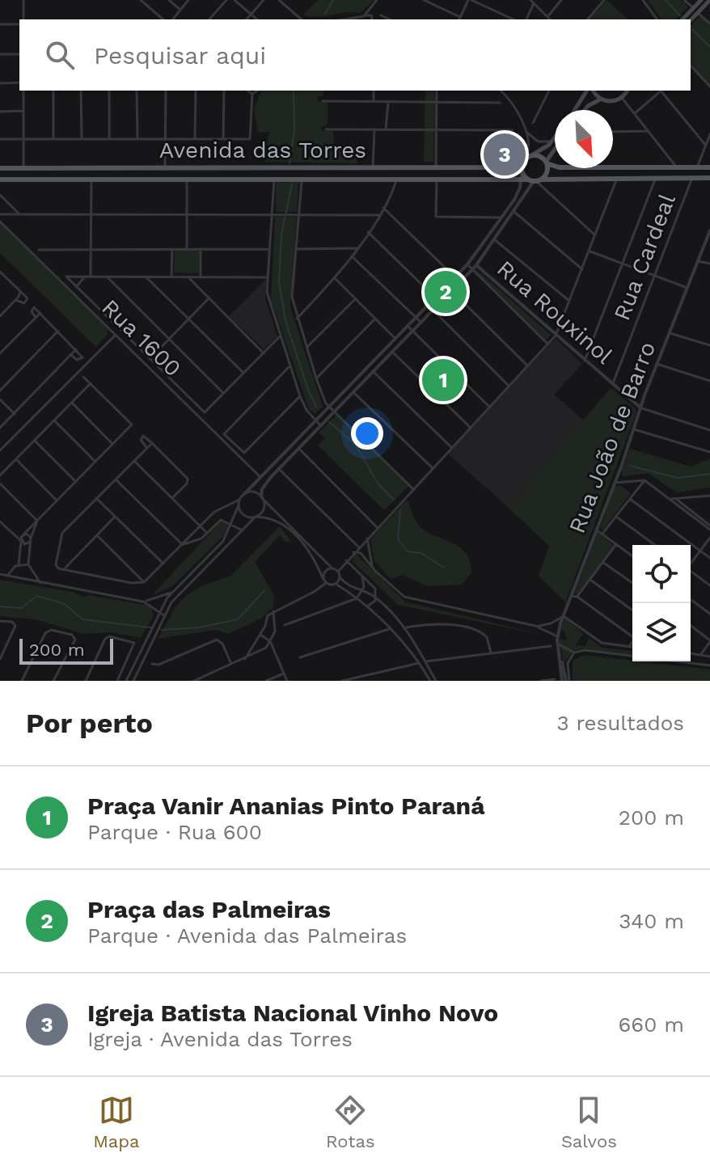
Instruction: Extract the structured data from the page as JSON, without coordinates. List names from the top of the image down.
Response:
{
  "streets": {
    "main road": ["Avenida das Torres"],
    "street": [
      "Rua Cardeal",
      "Rua Rouxinol",
      "Rua 1600",
      "Rua João de Barro"
    ]
  },
  "crossings": [
    ["Avenida das Torres", "Rua Cardeal"],
    ["Rua Cardeal", "Rua Rouxinol"],
    ["Rua Rouxinol", "Rua João de Barro"]
  ],
  "scale_bar": "200 m",
  "north": "bottom right",
  "page": {
    "search": "Pesquisar aqui",
    "pins": ["3", "2", "1"],
    "scale": "200 m",
    "heading": ["Por perto", "3 resultados"],
    "list": [
      {
        "mark": "1",
        "name": "Praça Vanir Ananias Pinto Paraná",
        "note": "Parque · Rua 600",
        "value": "200 m"
      },
      {
        "mark": "2",
        "name": "Praça das Palmeiras",
        "note": "Parque · Avenida das Palmeiras",
        "value": "340 m"
      },
      {
        "mark": "3",
        "name": "Igreja Batista Nacional Vinho Novo",
        "note": "Igreja · Avenida das Torres",
        "value": "660 m"
      }
    ],
    "nav": ["Mapa", "Rotas", "Salvos"]
  }
}
